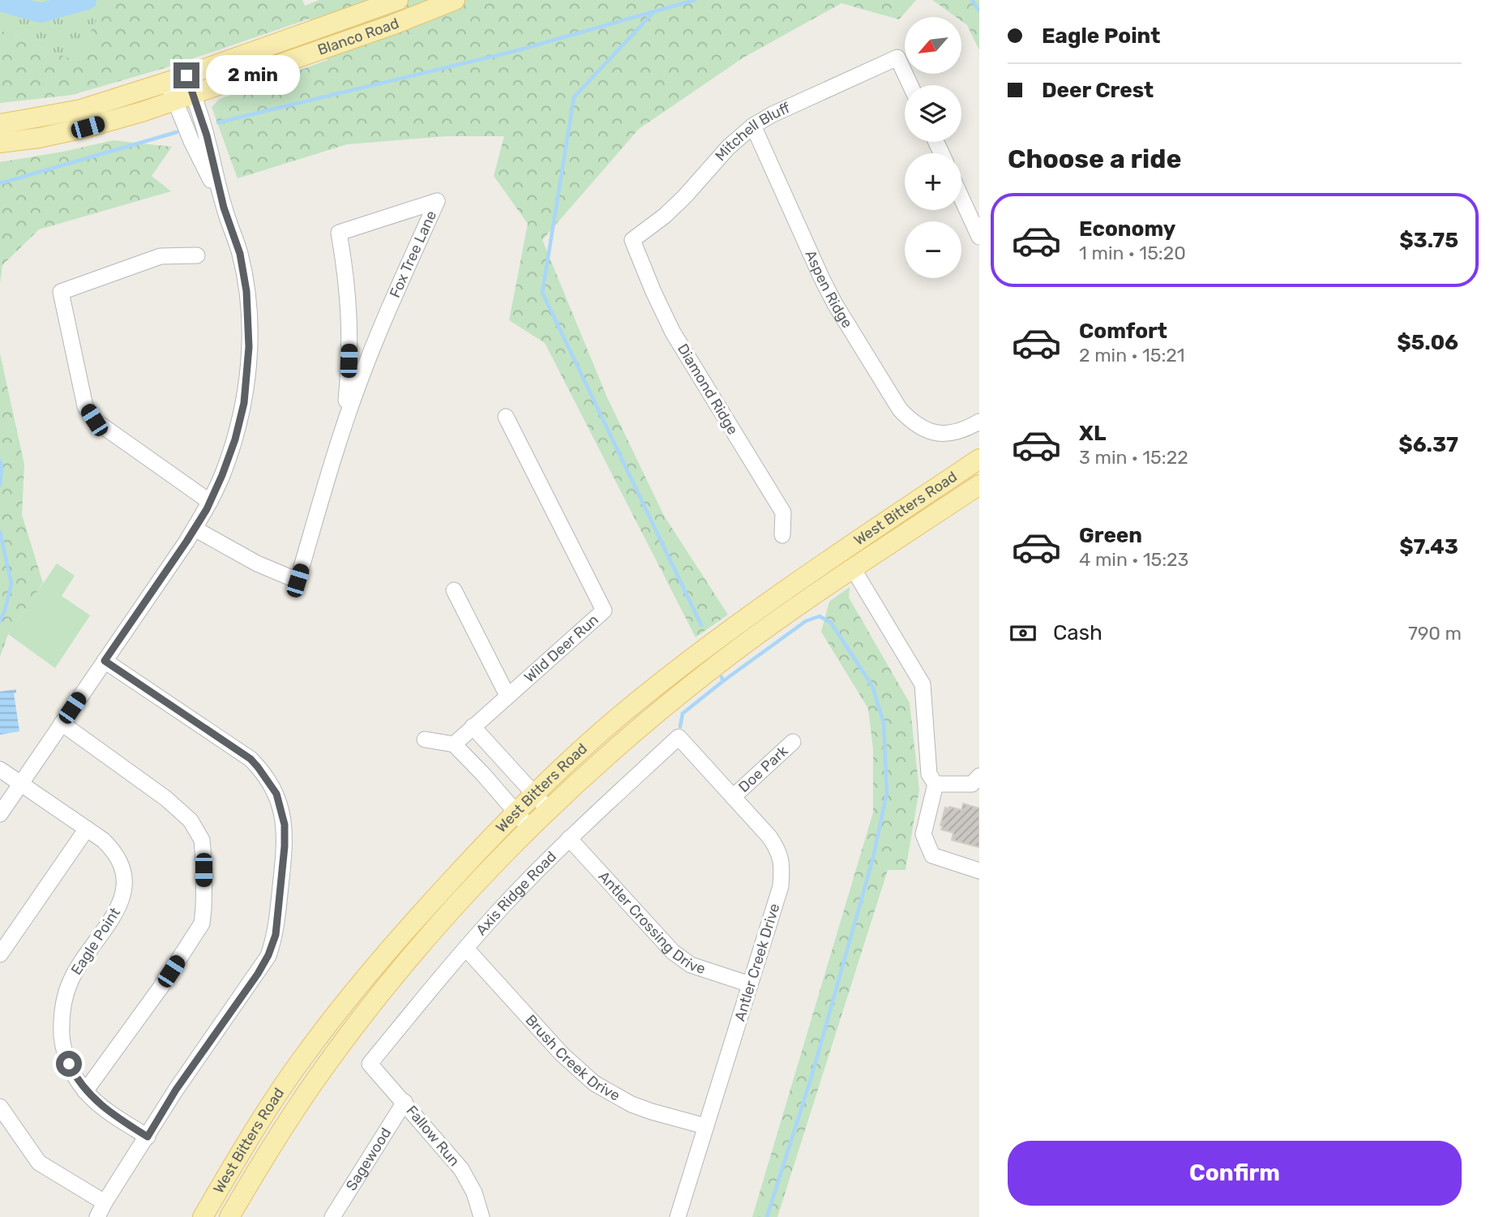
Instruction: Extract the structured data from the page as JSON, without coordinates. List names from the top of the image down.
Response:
{
  "streets": {
    "main road": ["Blanco Road", "West Bitters Road"],
    "street": [
      "Mitchell Bluff",
      "Fox Tree Lane",
      "Aspen Ridge",
      "Diamond Ridge",
      "Wild Deer Run",
      "Doe Park",
      "Axis Ridge Road",
      "Antler Crossing Drive",
      "Eagle Point",
      "Antler Creek Drive",
      "Brush Creek Drive",
      "Fallow Run",
      "Sagewood"
    ]
  },
  "crossings": [
    ["Mitchell Bluff", "Aspen Ridge"],
    ["Mitchell Bluff", "Diamond Ridge"],
    ["Doe Park", "Antler Creek Drive"],
    ["Axis Ridge Road", "Antler Crossing Drive"],
    ["Axis Ridge Road", "Antler Creek Drive"],
    ["Axis Ridge Road", "Brush Creek Drive"],
    ["Axis Ridge Road", "Fallow Run"],
    ["Antler Crossing Drive", "Antler Creek Drive"],
    ["Antler Creek Drive", "Brush Creek Drive"],
    ["Fallow Run", "Sagewood"]
  ],
  "north": "bottom left",
  "page": {
    "banner": ["Eagle Point", "Deer Crest"],
    "map_buttons": ["+", "−"],
    "bubble": "2 min",
    "heading": "Choose a ride",
    "list": [
      {
        "name": "Economy",
        "note": "1 min · 15:20",
        "value": "$3.75"
      },
      {
        "name": "Comfort",
        "note": "2 min · 15:21",
        "value": "$5.06"
      },
      {
        "name": "XL",
        "note": "3 min · 15:22",
        "value": "$6.37"
      },
      {
        "name": "Green",
        "note": "4 min · 15:23",
        "value": "$7.43"
      }
    ],
    "pay": ["Cash", "790 m"],
    "buttons": "Confirm"
  }
}
